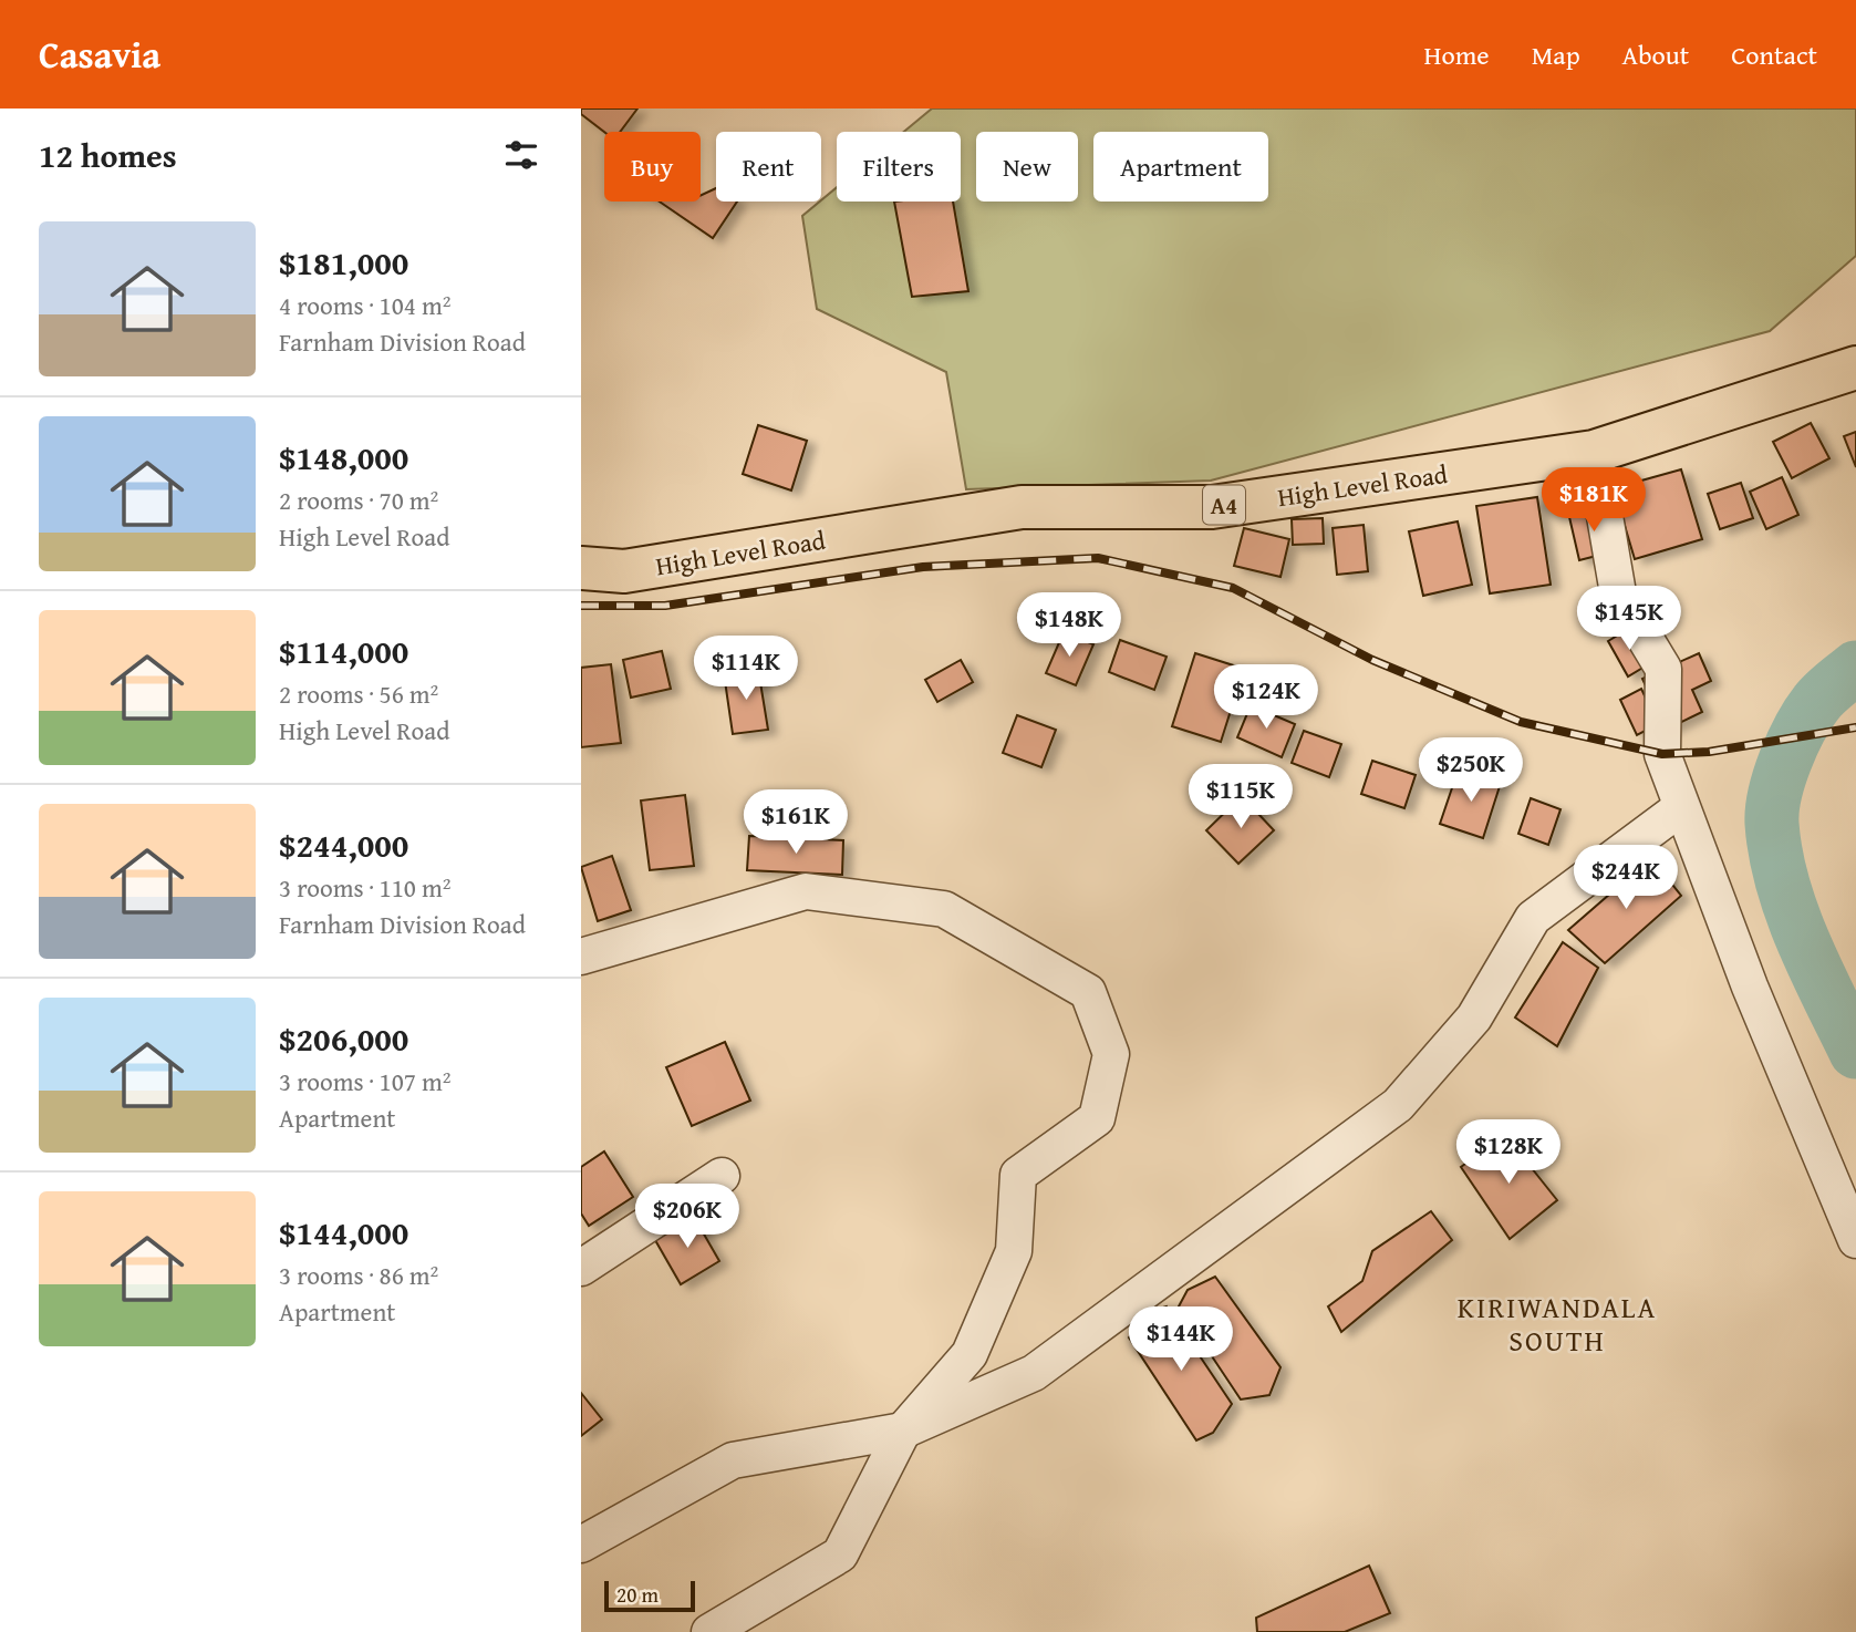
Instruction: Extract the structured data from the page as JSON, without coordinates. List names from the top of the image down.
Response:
{
  "streets": {
    "highway": ["High Level Road", "A4"]
  },
  "districts": ["KIRIWANDALA SOUTH"],
  "scale_bar": "20 m",
  "page": {
    "header": "Casavia",
    "nav": [
      "Home",
      "Map",
      "About",
      "Contact"
    ],
    "heading": "12 homes",
    "chip": [
      "Buy",
      "Rent",
      "Filters",
      "New",
      "Apartment"
    ],
    "list": [
      {
        "name": "$181,000",
        "note": "4 rooms · 104 m² · Farnham Division Road"
      },
      {
        "name": "$148,000",
        "note": "2 rooms · 70 m² · High Level Road"
      },
      {
        "name": "$114,000",
        "note": "2 rooms · 56 m² · High Level Road"
      },
      {
        "name": "$244,000",
        "note": "3 rooms · 110 m² · Farnham Division Road"
      },
      {
        "name": "$206,000",
        "note": "3 rooms · 107 m² · Apartment"
      },
      {
        "name": "$144,000",
        "note": "3 rooms · 86 m² · Apartment"
      }
    ],
    "price": [
      "$181K",
      "$145K",
      "$148K",
      "$114K",
      "$124K",
      "$250K",
      "$115K",
      "$161K",
      "$244K",
      "$128K",
      "$206K",
      "$144K"
    ],
    "scale": "20 m"
  }
}
